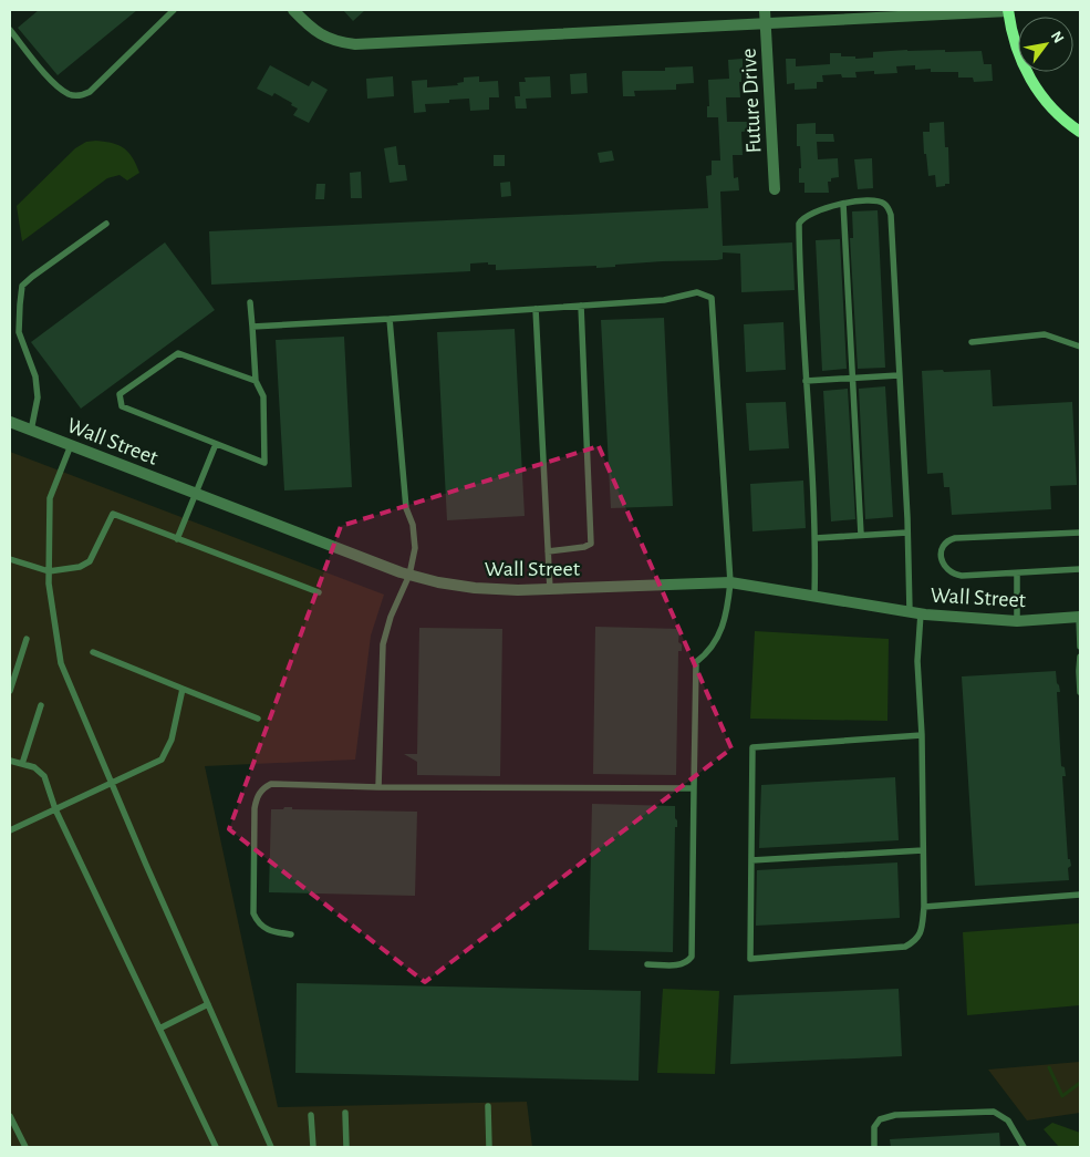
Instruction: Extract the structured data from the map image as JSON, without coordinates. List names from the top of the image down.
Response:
{
  "streets": {
    "street": ["Future Drive", "Wall Street"]
  },
  "north": "top right"
}
